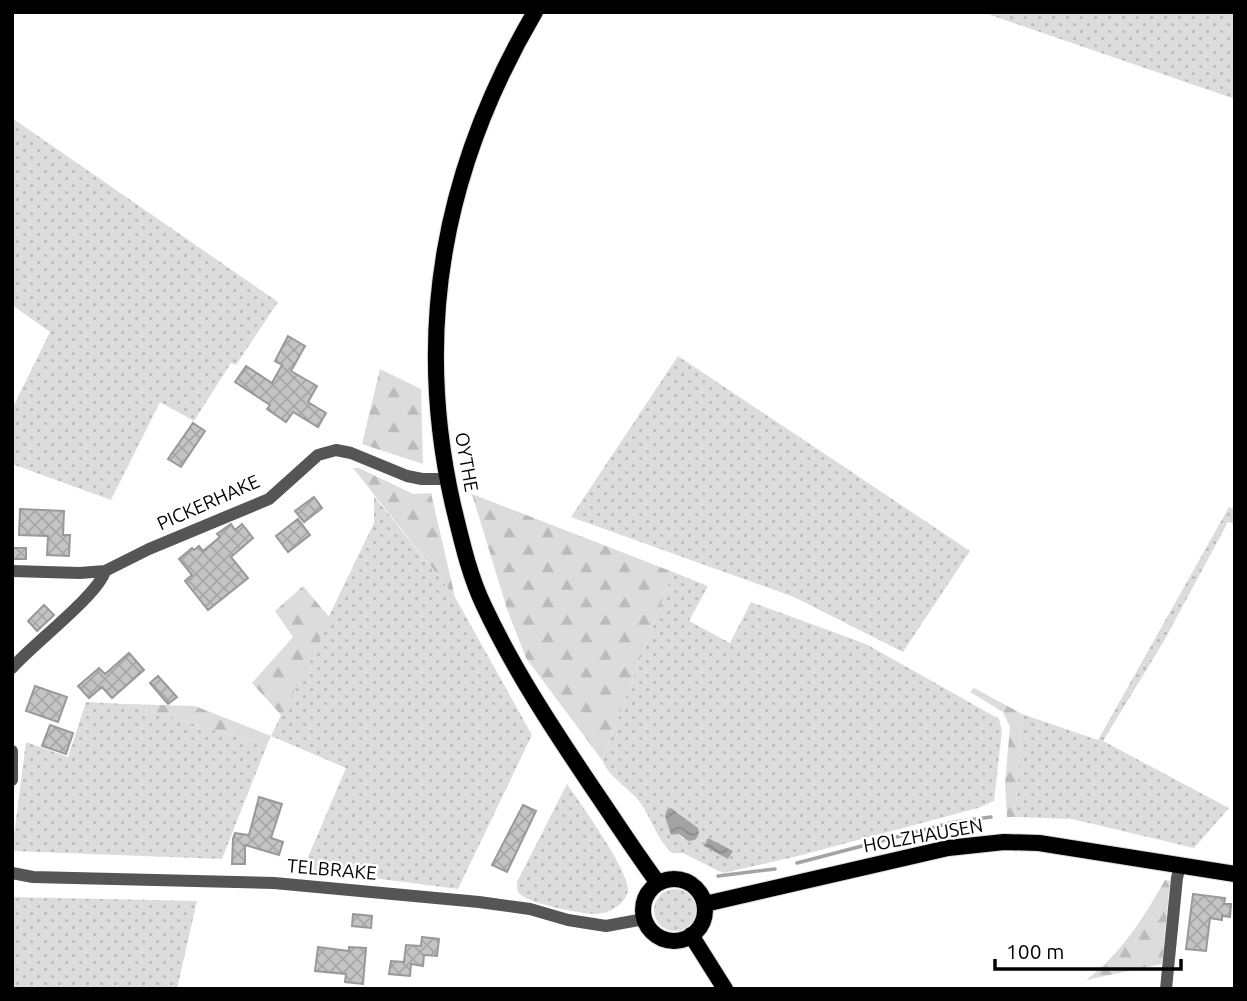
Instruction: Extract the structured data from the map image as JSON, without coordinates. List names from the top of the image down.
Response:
{
  "streets": {
    "main road": ["OYTHE", "HOLZHAUSEN"],
    "street": ["PICKERHAKE", "TELBRAKE"]
  },
  "crossings": [
    ["OYTHE", "PICKERHAKE"],
    ["OYTHE", "HOLZHAUSEN"],
    ["OYTHE", "TELBRAKE"],
    ["HOLZHAUSEN", "TELBRAKE"]
  ],
  "scale_bar": "100 m"
}
